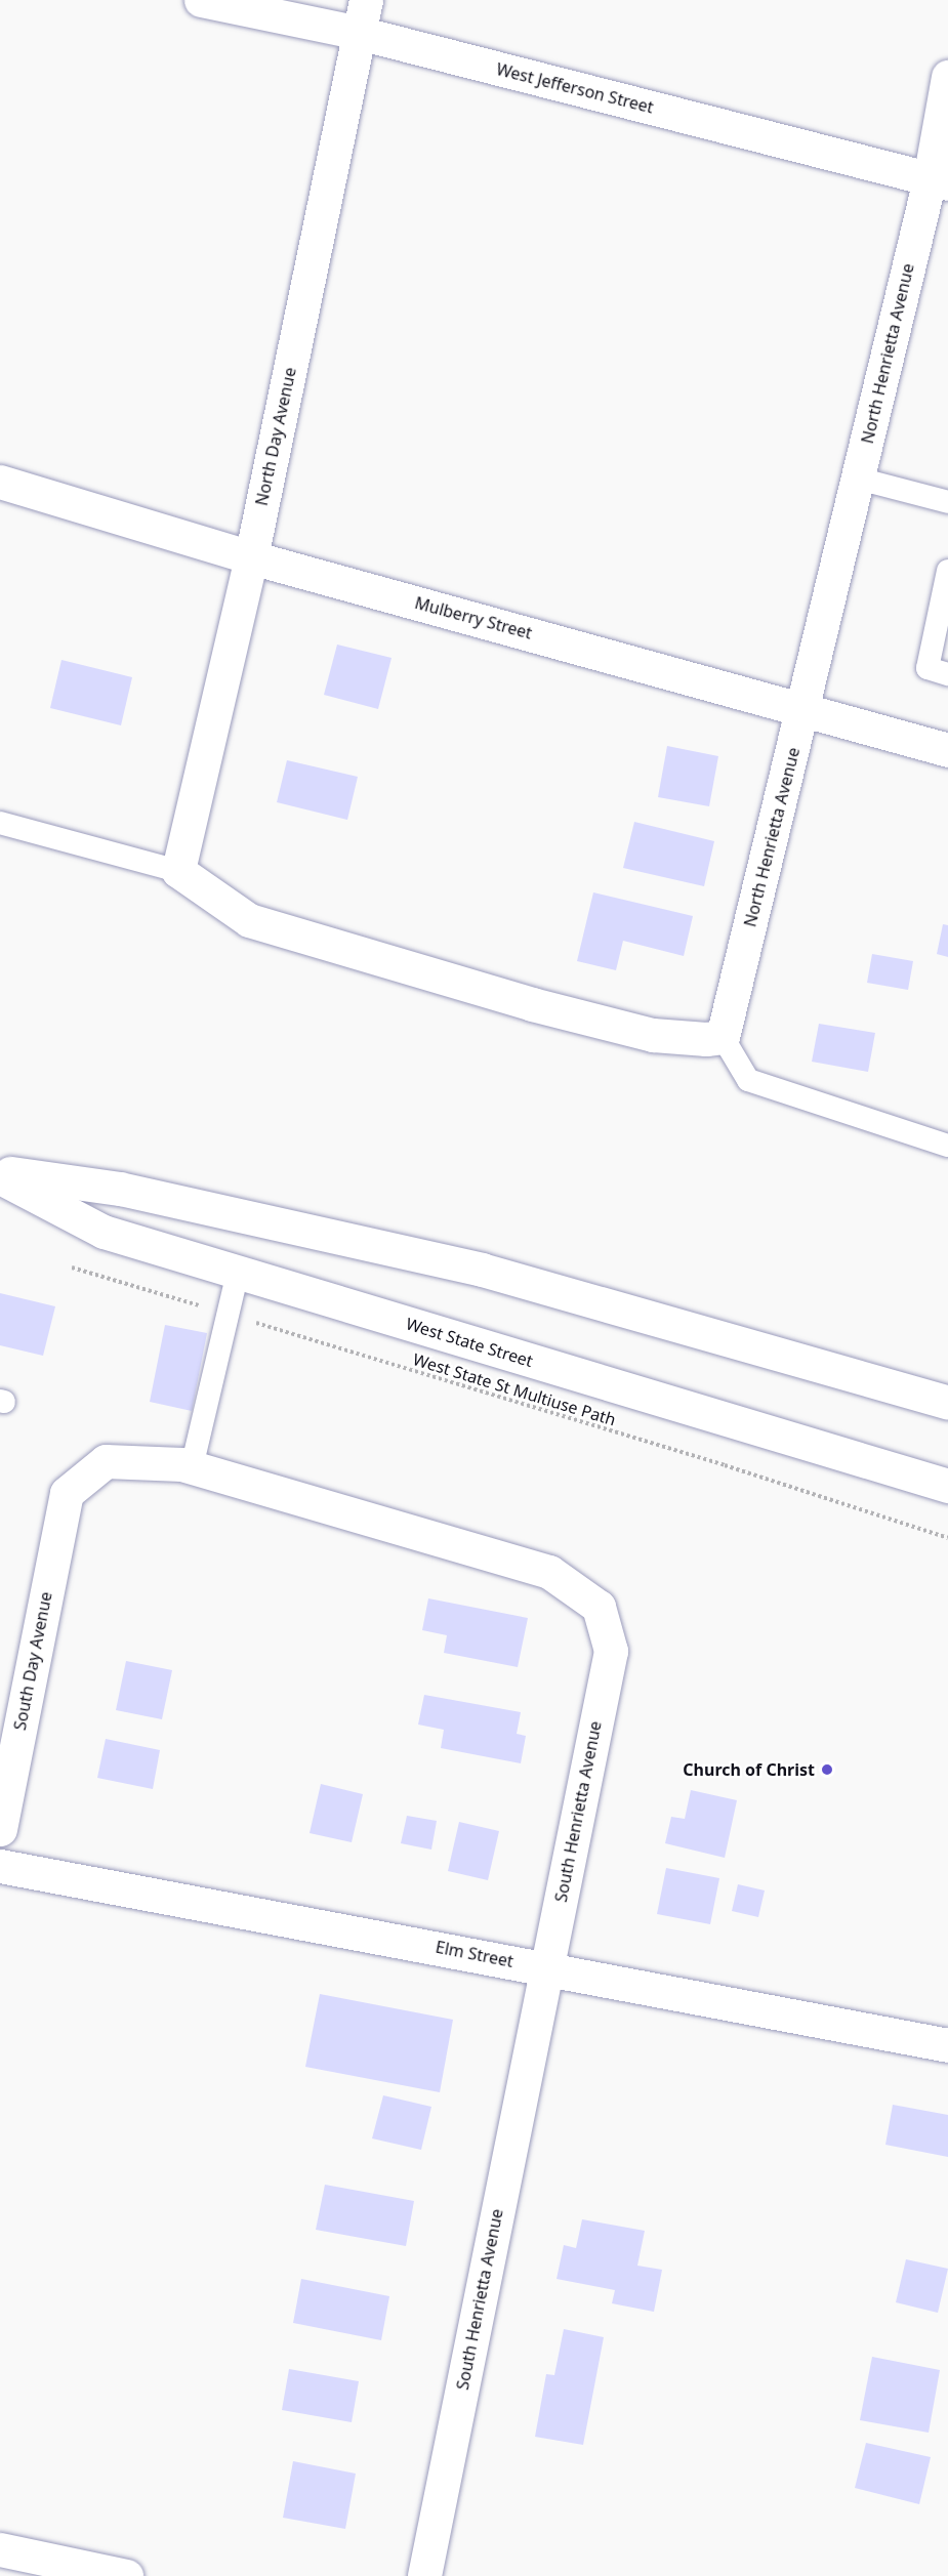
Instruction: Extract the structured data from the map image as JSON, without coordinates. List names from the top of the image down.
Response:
{
  "streets": {
    "street": [
      "West Jefferson Street",
      "North Henrietta Avenue",
      "North Day Avenue",
      "Mulberry Street",
      "West State Street",
      "South Day Avenue",
      "South Henrietta Avenue",
      "Elm Street"
    ],
    "path": ["West State St Multiuse Path"]
  },
  "crossings": [
    ["West Jefferson Street", "North Henrietta Avenue"],
    ["West Jefferson Street", "North Day Avenue"],
    ["North Henrietta Avenue", "Mulberry Street"],
    ["North Day Avenue", "Mulberry Street"],
    ["South Day Avenue", "South Henrietta Avenue"],
    ["South Henrietta Avenue", "Elm Street"]
  ],
  "places": ["Church of Christ"]
}
